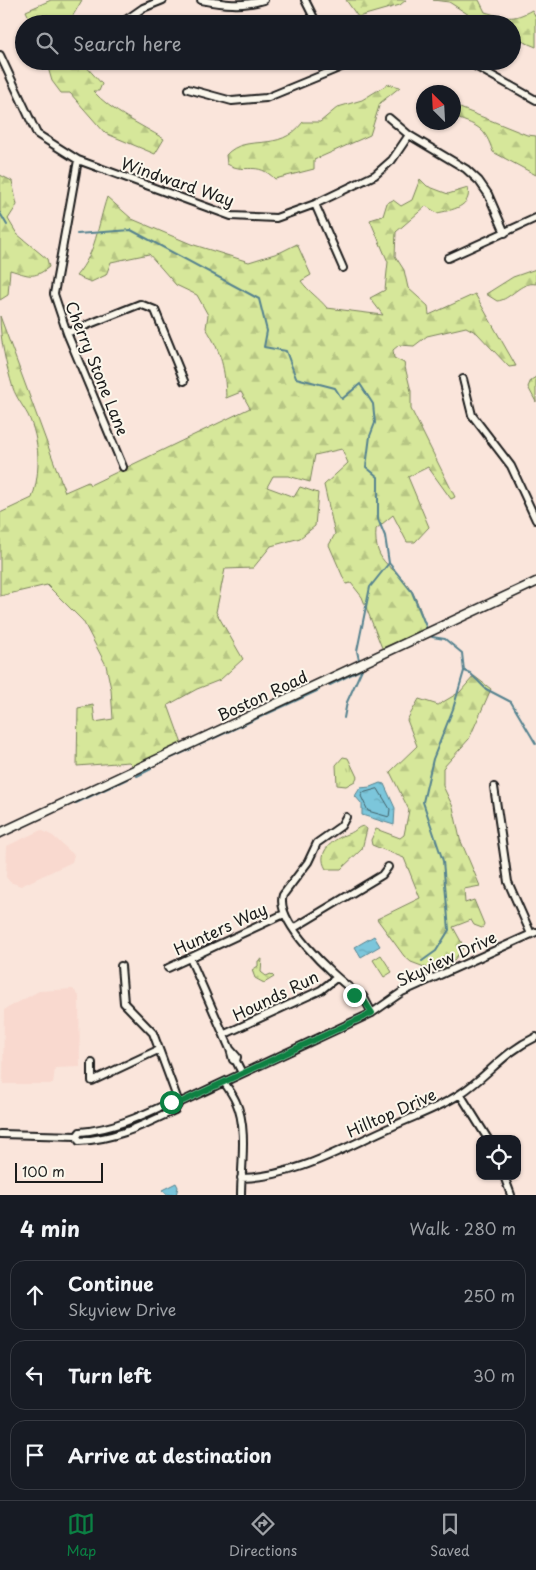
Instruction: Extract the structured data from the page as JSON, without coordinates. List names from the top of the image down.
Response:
{
  "streets": {
    "street": [
      "Windward Way",
      "Cherry Stone Lane",
      "Boston Road",
      "Hunters Way",
      "Skyview Drive",
      "Hounds Run",
      "Hilltop Drive"
    ]
  },
  "crossings": [
    ["Windward Way", "Cherry Stone Lane"]
  ],
  "scale_bar": "100 m",
  "north": "top left",
  "page": {
    "search": "Search here",
    "scale": "100 m",
    "heading": ["4 min", "Walk · 280 m"],
    "list": [
      ["Continue", "Skyview Drive", "250 m"],
      ["Turn left", "30 m"],
      "Arrive at destination"
    ],
    "nav": ["Map", "Directions", "Saved"]
  }
}
